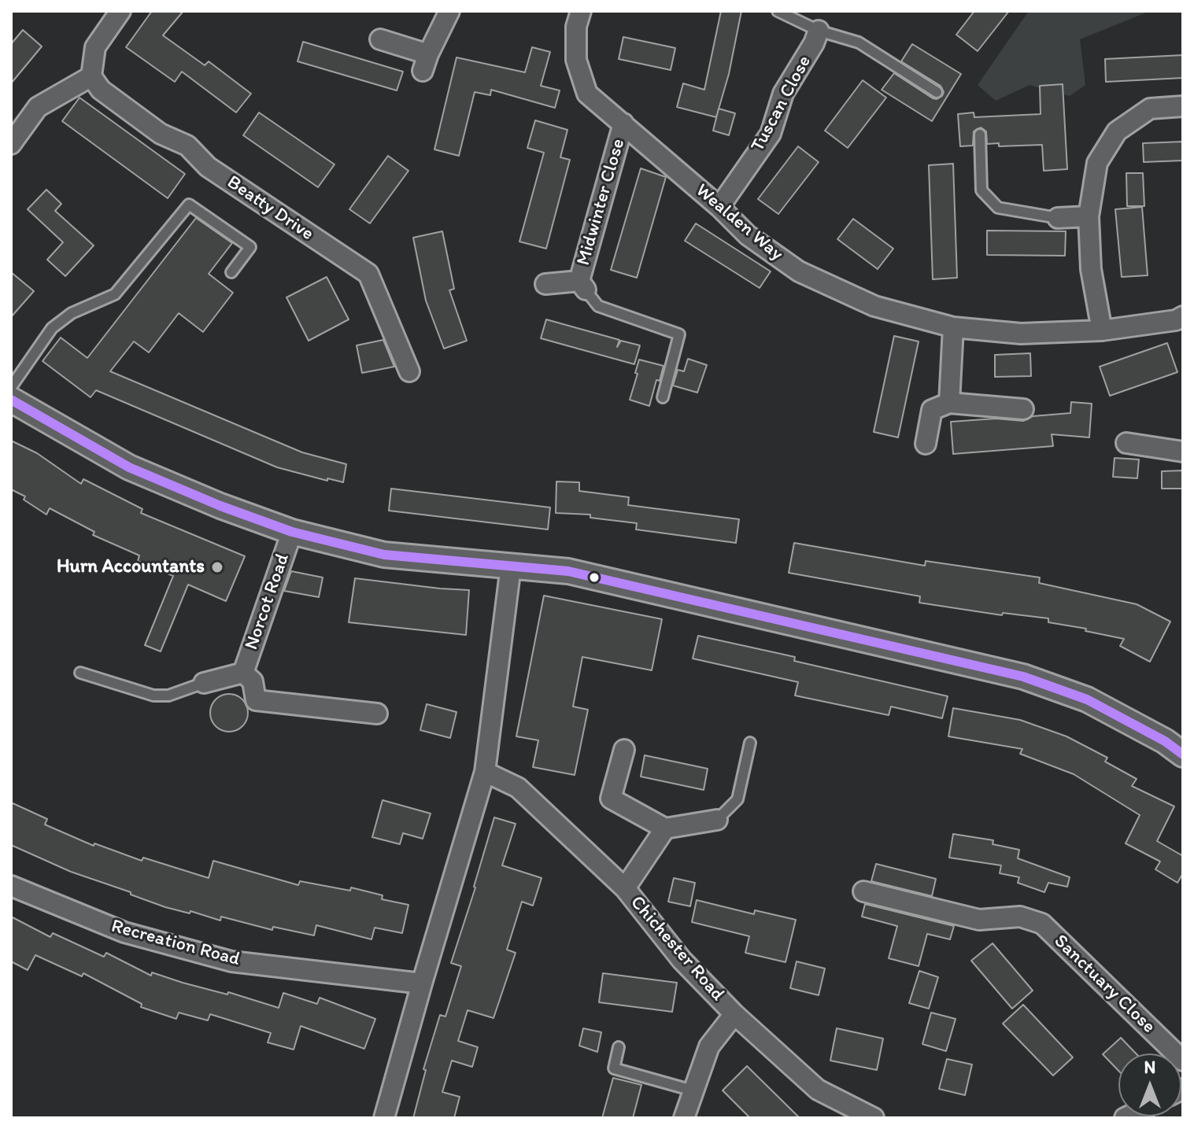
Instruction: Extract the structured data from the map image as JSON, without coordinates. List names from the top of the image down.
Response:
{
  "streets": {
    "street": [
      "Tuscan Close",
      "Midwinter Close",
      "Beatty Drive",
      "Wealden Way",
      "Norcot Road",
      "Recreation Road",
      "Chichester Road",
      "Sanctuary Close"
    ]
  },
  "crossings": [
    ["Tuscan Close", "Wealden Way"],
    ["Midwinter Close", "Wealden Way"]
  ],
  "places": ["Hurn Accountants"],
  "north": "top"
}
